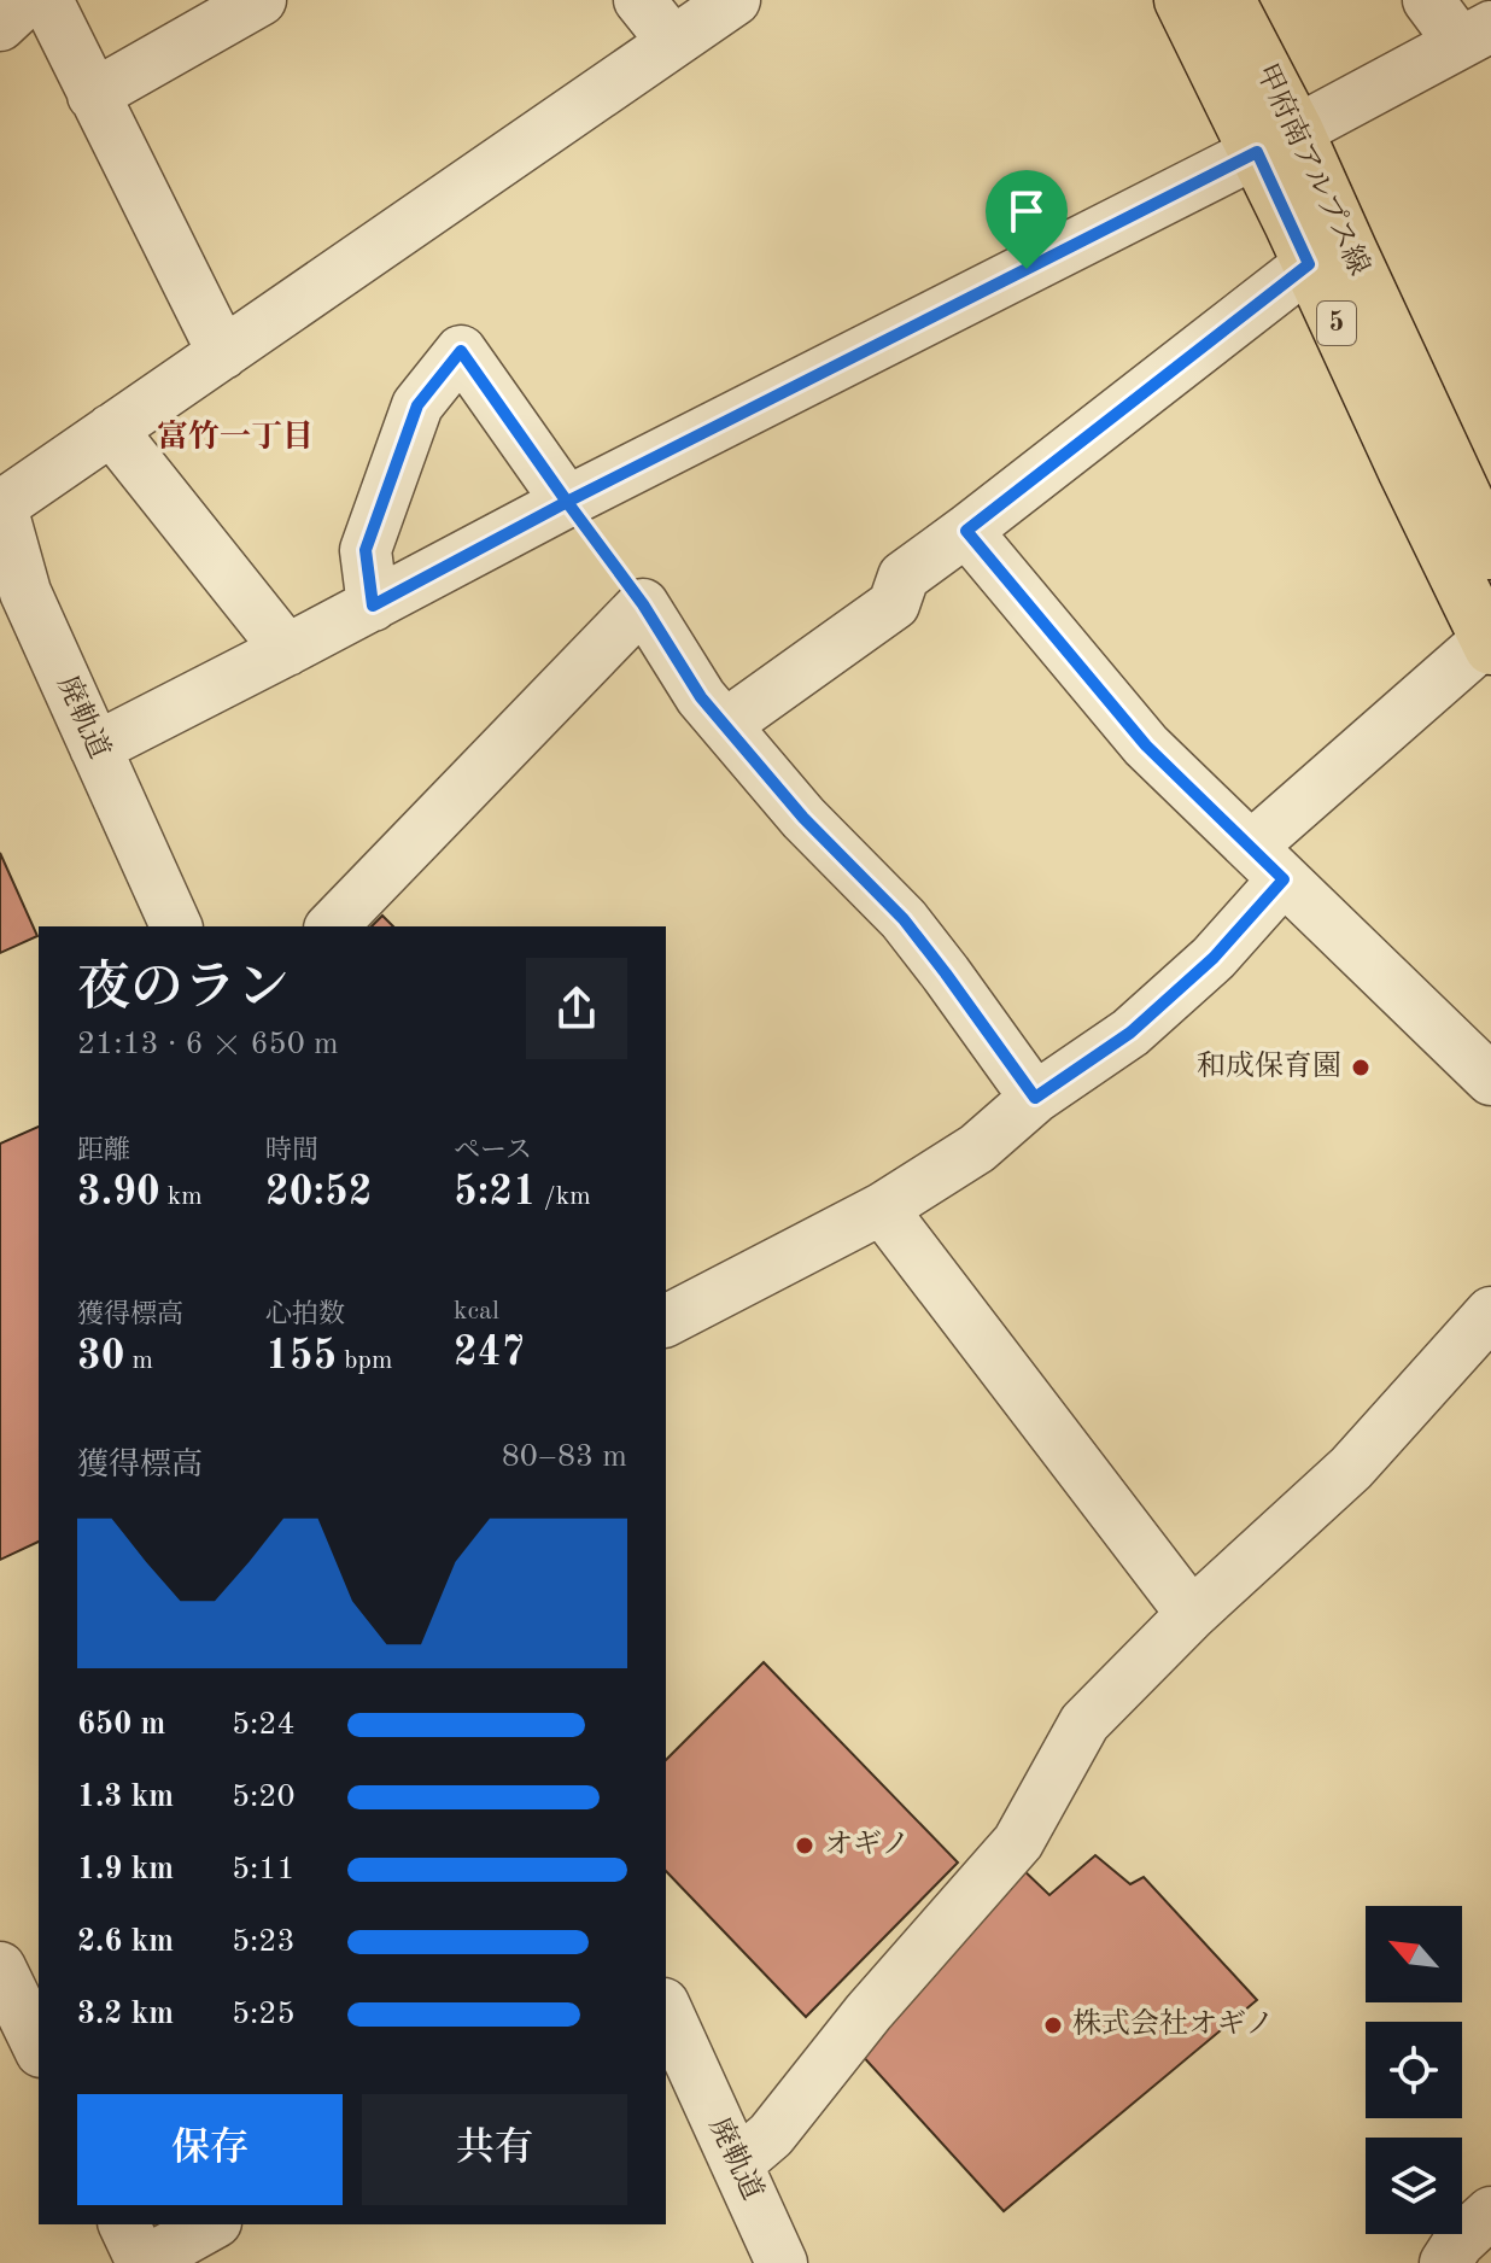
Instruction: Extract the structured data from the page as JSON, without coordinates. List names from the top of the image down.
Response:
{
  "streets": {
    "main road": ["甲府南アルプス線", "5"],
    "street": ["廃軌道"]
  },
  "districts": ["富竹一丁目"],
  "places": ["和成保育園", "オギノ", "株式会社オギノ"],
  "north": "top left",
  "page": {
    "heading": ["夜のラン", "21:13 · 6 × 650 m"],
    "stats": [
      ["距離", "3.90 km"],
      ["時間", "20:52"],
      ["ペース", "5:21 /km"],
      ["獲得標高", "30 m"],
      ["心拍数", "155 bpm"],
      ["kcal", "247"]
    ],
    "chart": ["獲得標高", "80–83 m"],
    "list": [
      {
        "name": "650 m",
        "note": "5:24"
      },
      {
        "name": "1.3 km",
        "note": "5:20"
      },
      {
        "name": "1.9 km",
        "note": "5:11"
      },
      {
        "name": "2.6 km",
        "note": "5:23"
      },
      {
        "name": "3.2 km",
        "note": "5:25"
      }
    ],
    "buttons": ["保存", "共有"]
  }
}
